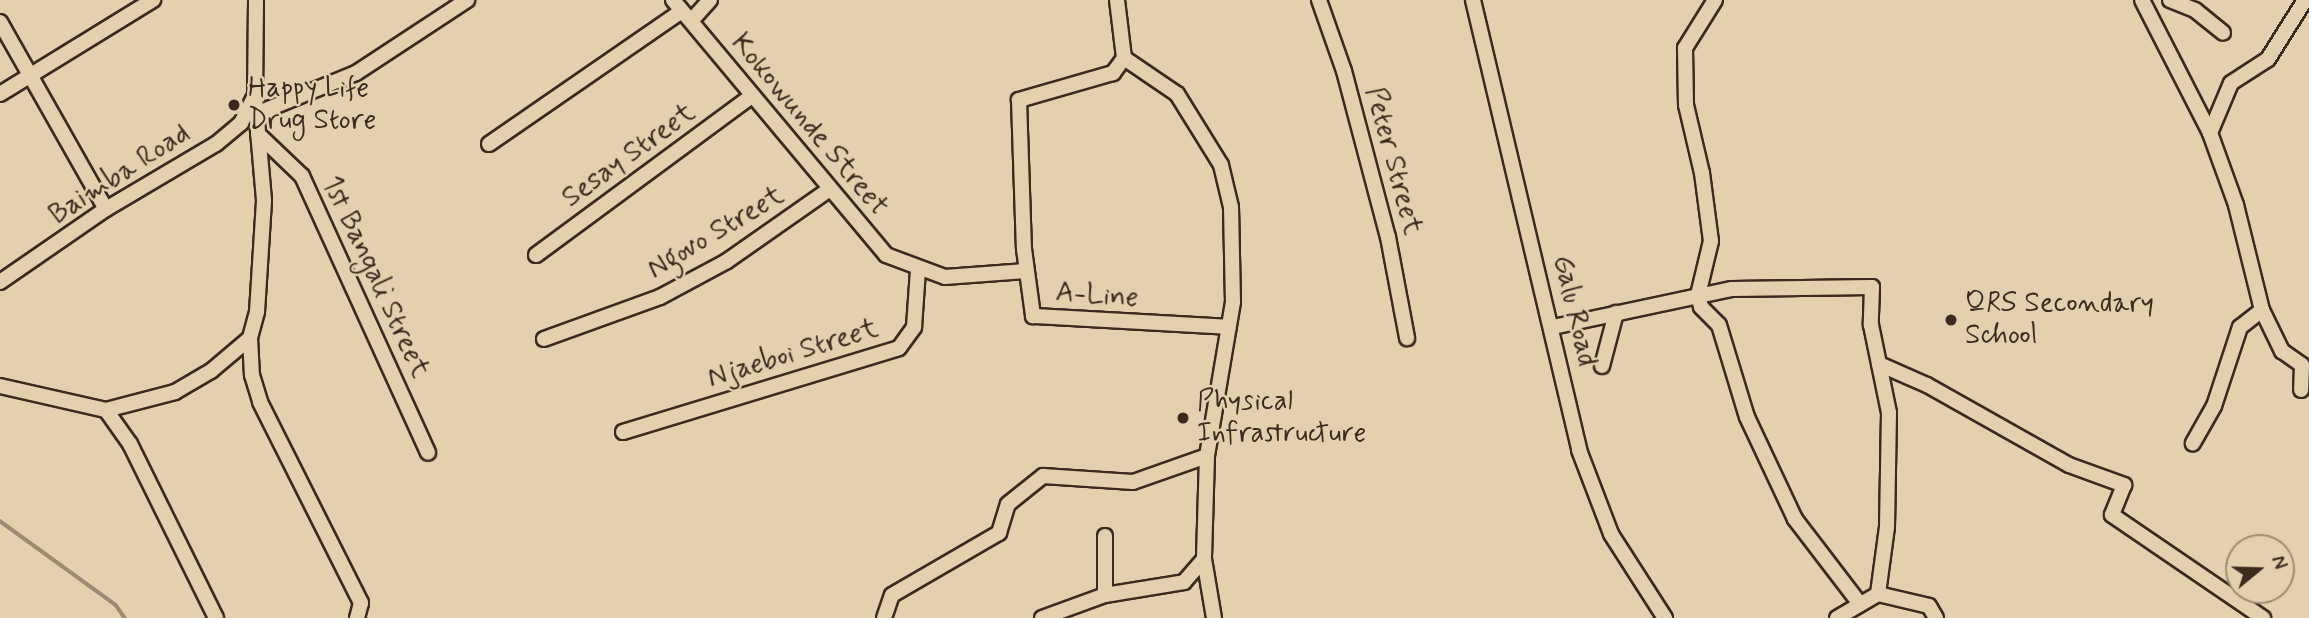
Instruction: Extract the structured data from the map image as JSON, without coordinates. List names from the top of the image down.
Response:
{
  "streets": {
    "street": [
      "Kokowunde Street",
      "Sesay Street",
      "Peter Street",
      "Baimba Road",
      "Ngovo Street",
      "1st Bangali Street",
      "A-Line",
      "Galu Road",
      "Njaeboi Street"
    ]
  },
  "crossings": [
    ["Kokowunde Street", "Sesay Street"],
    ["Kokowunde Street", "Ngovo Street"],
    ["Kokowunde Street", "A-Line"],
    ["Kokowunde Street", "Njaeboi Street"],
    ["A-Line", "Njaeboi Street"]
  ],
  "places": ["Happy Life Drug Store", "QRS Secondary School", "Physical Infrastructure"],
  "north": "right"
}
